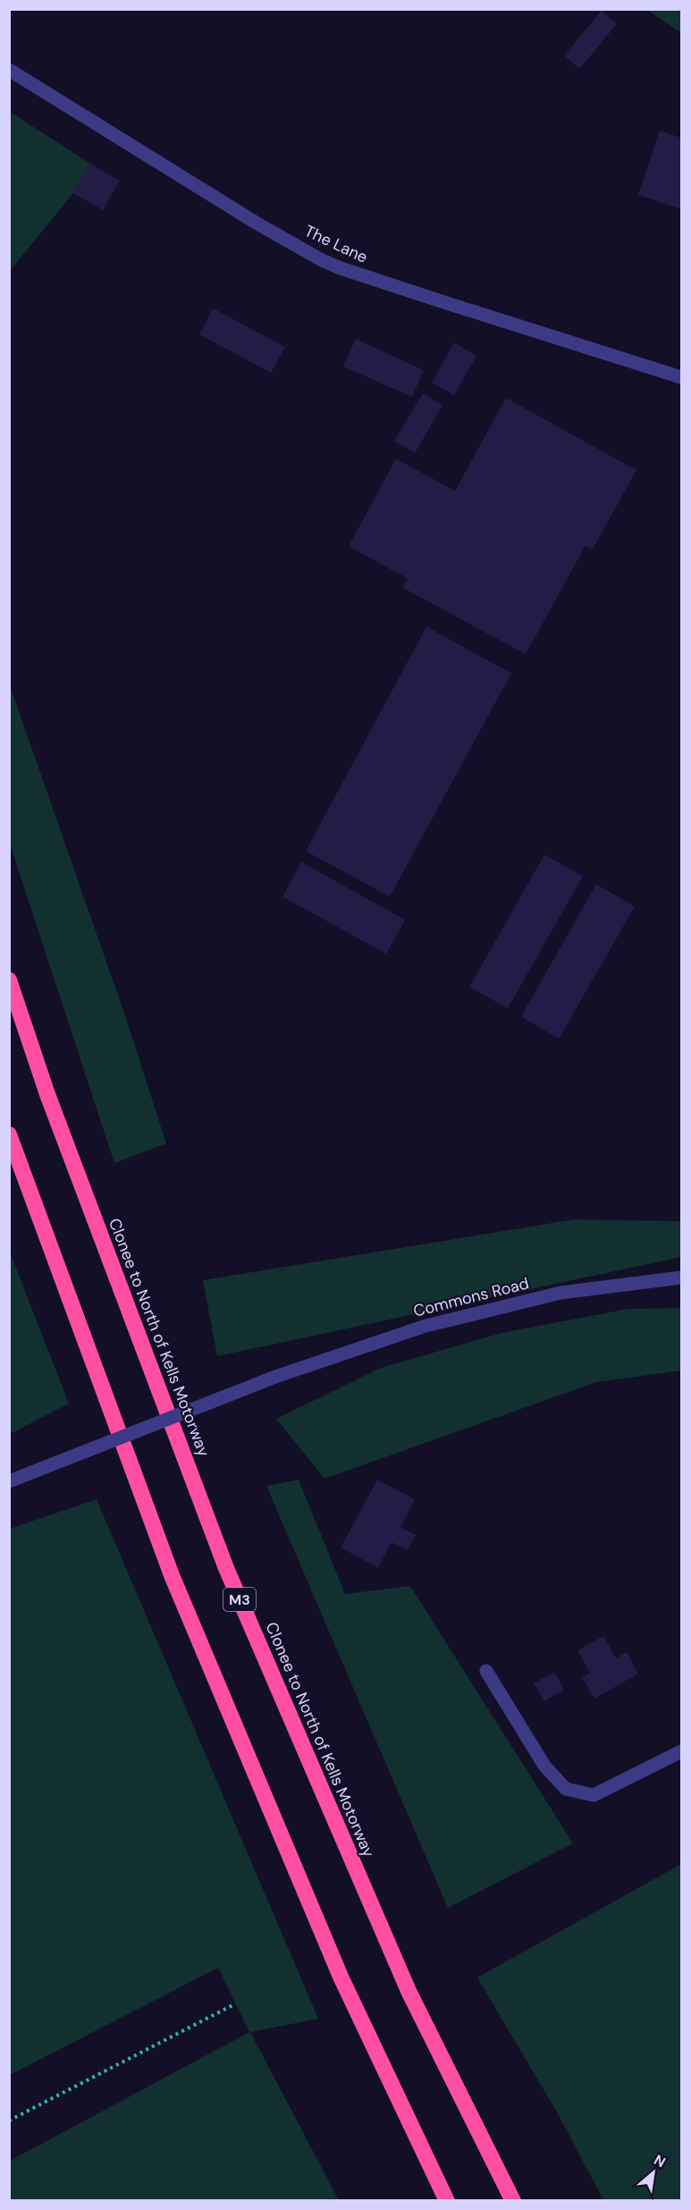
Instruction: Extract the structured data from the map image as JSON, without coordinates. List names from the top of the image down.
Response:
{
  "streets": {
    "highway": ["Clonee to North of Kells Motorway", "M3"],
    "street": ["The Lane", "Commons Road"]
  },
  "north": "top right"
}
